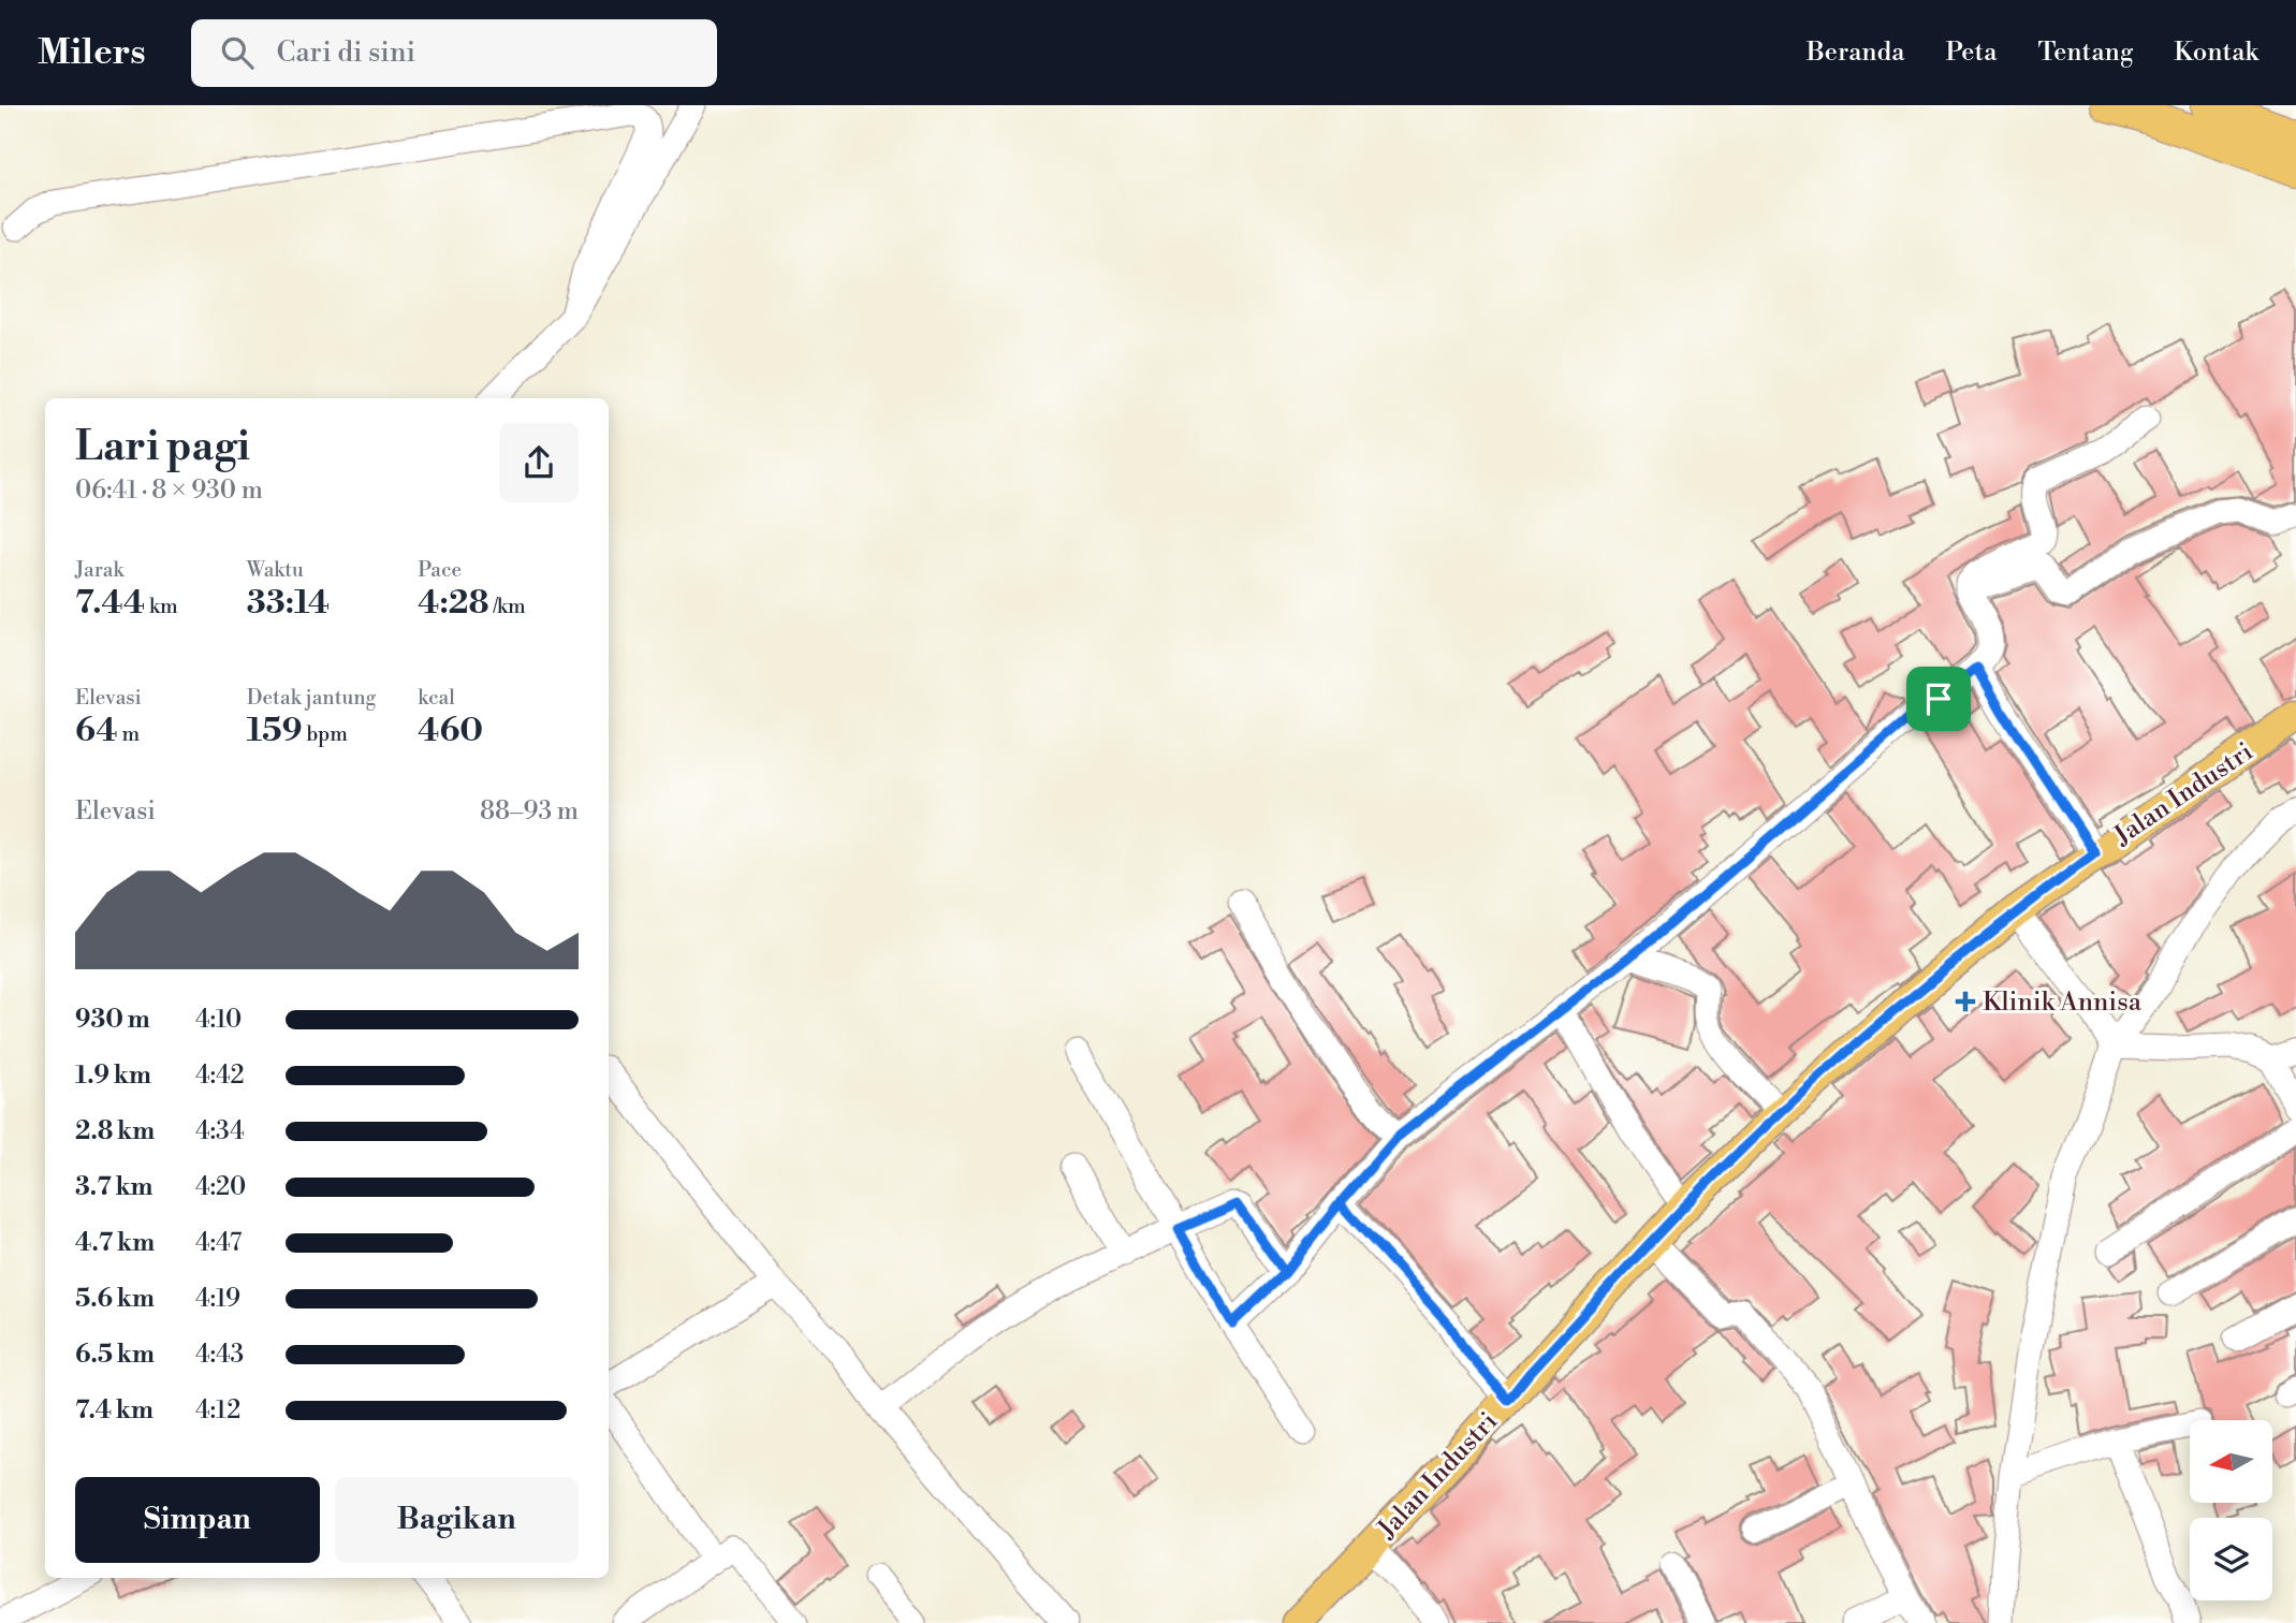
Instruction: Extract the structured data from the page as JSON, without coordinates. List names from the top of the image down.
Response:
{
  "streets": {
    "main road": ["Jalan Industri"]
  },
  "places": {
    "health": ["Klinik Annisa"]
  },
  "north": "left",
  "page": {
    "header": "Milers",
    "search": "Cari di sini",
    "nav": [
      "Beranda",
      "Peta",
      "Tentang",
      "Kontak"
    ],
    "heading": ["Lari pagi", "06:41 · 8 × 930 m"],
    "stats": [
      ["Jarak", "7.44 km"],
      ["Waktu", "33:14"],
      ["Pace", "4:28 /km"],
      ["Elevasi", "64 m"],
      ["Detak jantung", "159 bpm"],
      ["kcal", "460"]
    ],
    "chart": ["Elevasi", "88–93 m"],
    "list": [
      {
        "name": "930 m",
        "note": "4:10"
      },
      {
        "name": "1.9 km",
        "note": "4:42"
      },
      {
        "name": "2.8 km",
        "note": "4:34"
      },
      {
        "name": "3.7 km",
        "note": "4:20"
      },
      {
        "name": "4.7 km",
        "note": "4:47"
      },
      {
        "name": "5.6 km",
        "note": "4:19"
      },
      {
        "name": "6.5 km",
        "note": "4:43"
      },
      {
        "name": "7.4 km",
        "note": "4:12"
      }
    ],
    "buttons": ["Simpan", "Bagikan"]
  }
}
